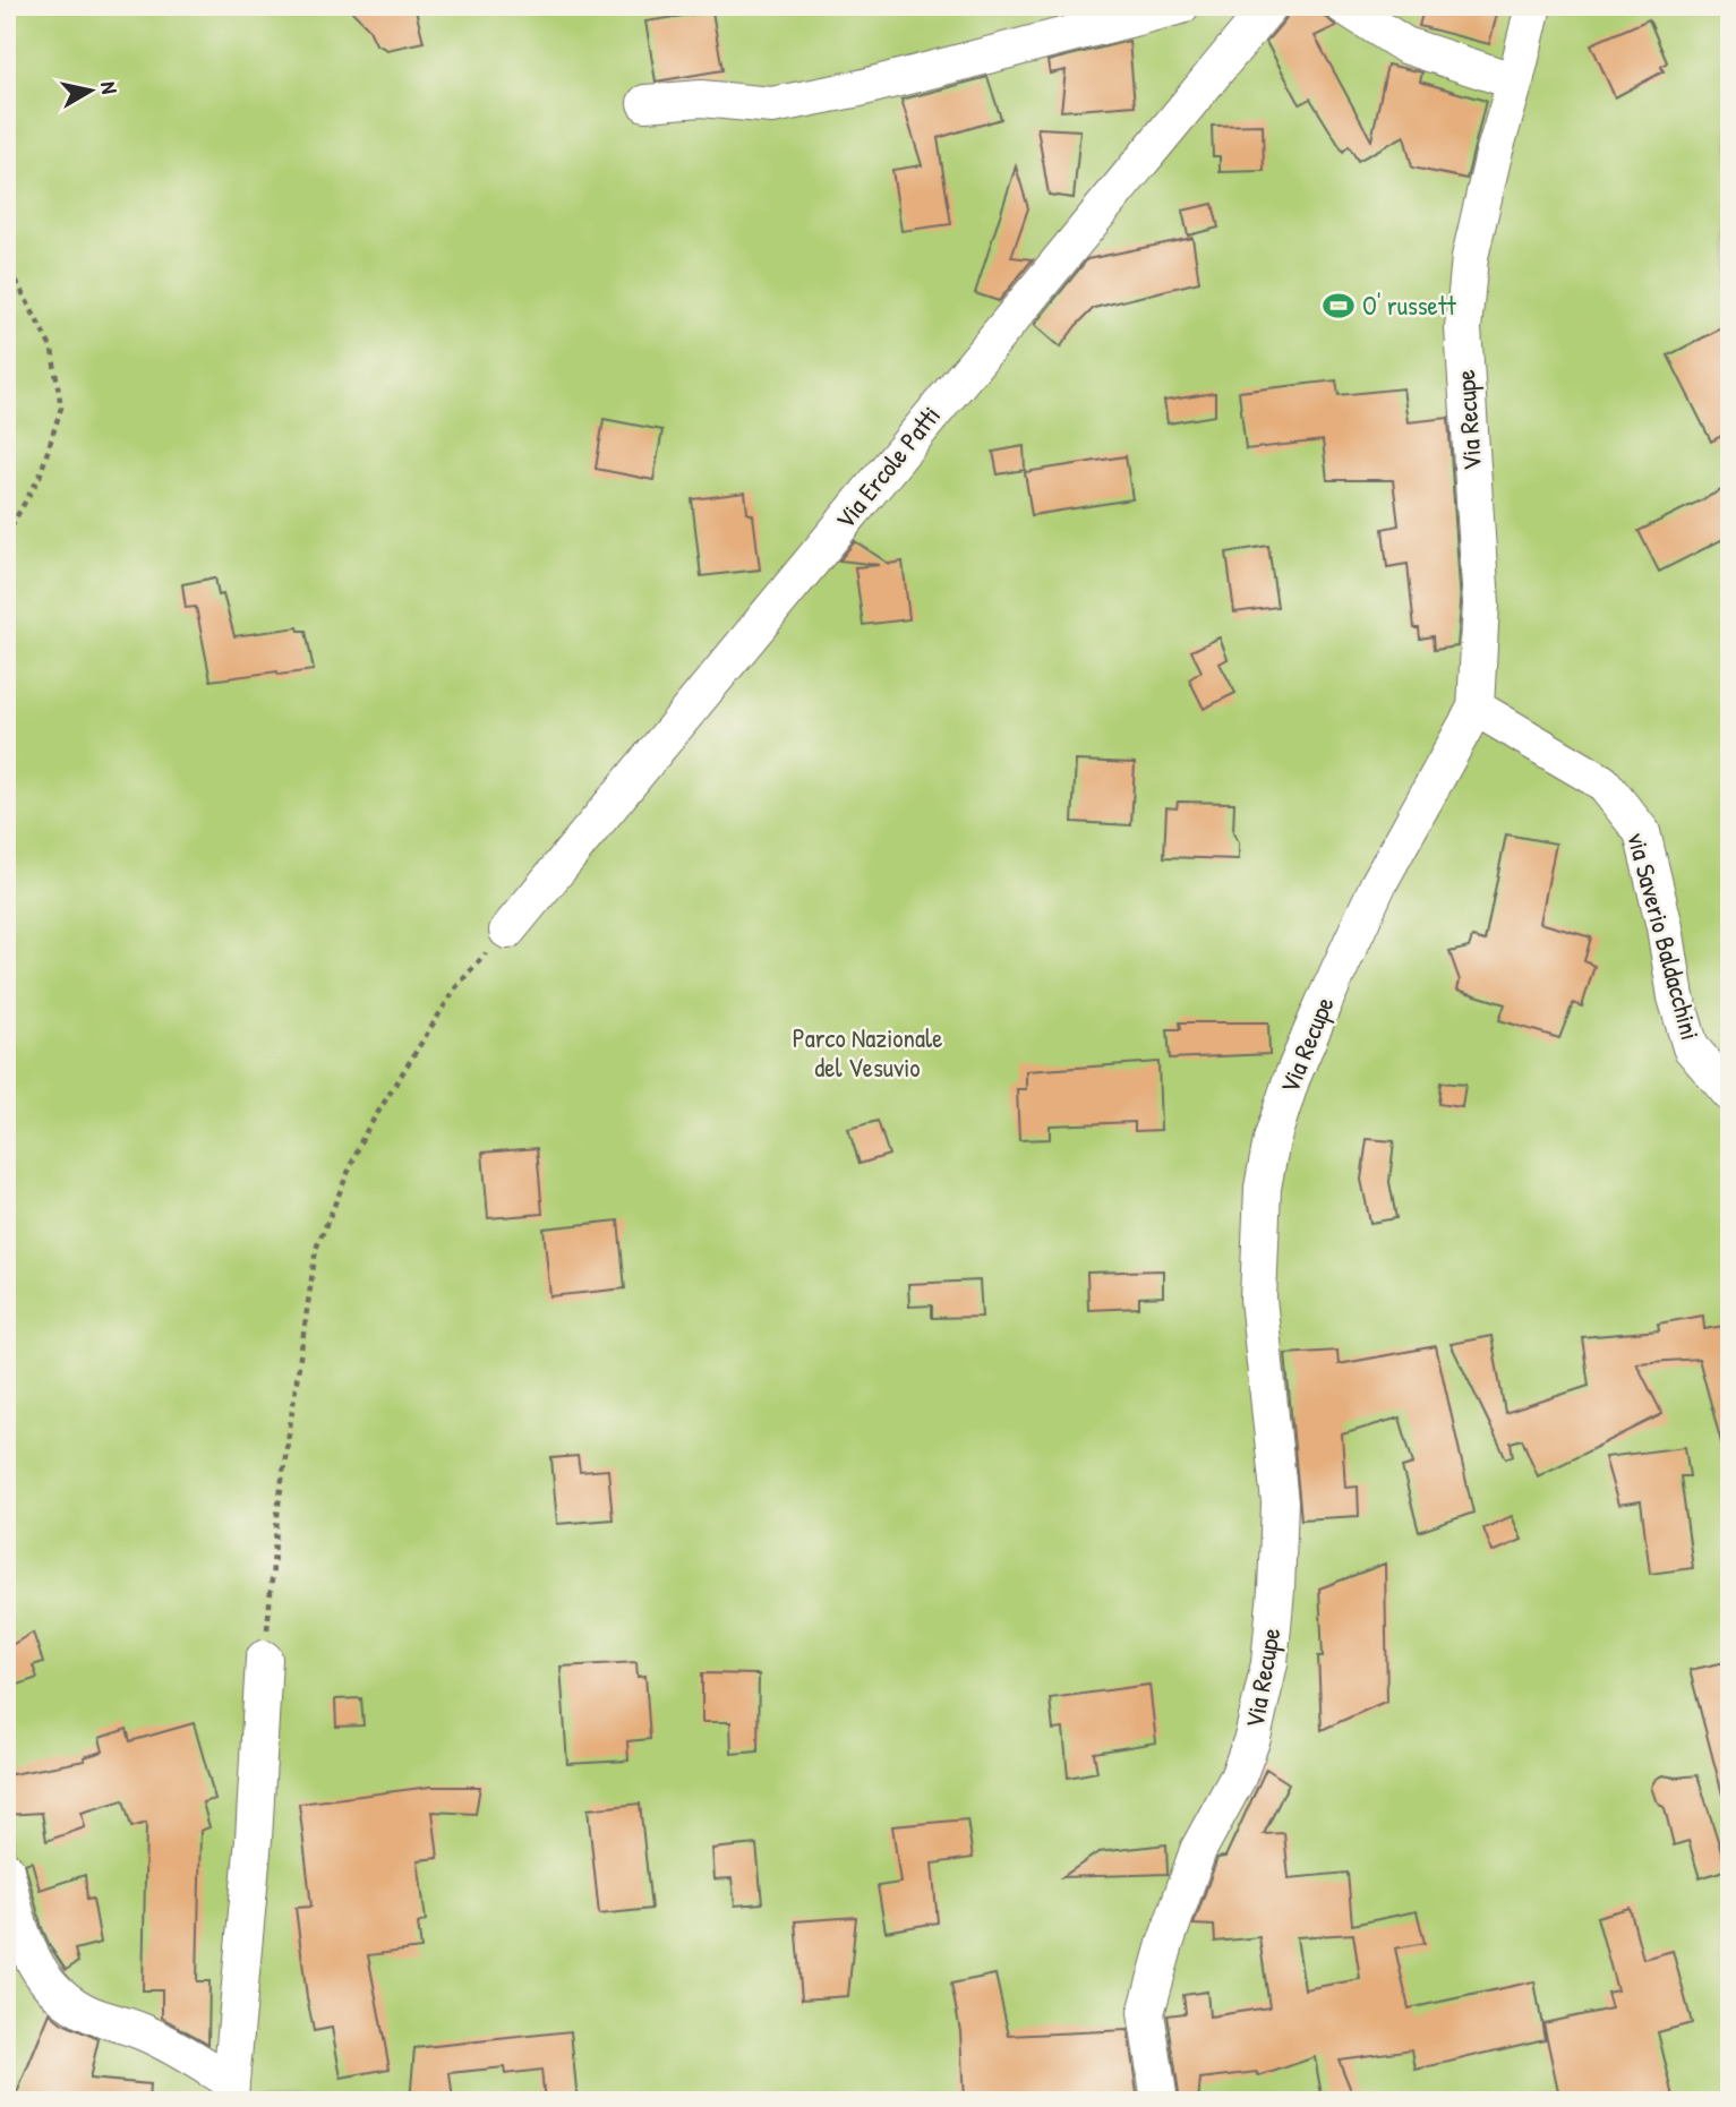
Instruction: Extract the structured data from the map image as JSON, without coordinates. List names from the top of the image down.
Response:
{
  "streets": {
    "street": ["Via Recupe", "Via Ercole Patti", "via Saverio Baldacchini"]
  },
  "crossings": [
    ["Via Recupe", "via Saverio Baldacchini"]
  ],
  "parks": ["Parco Nazionale del Vesuvio"],
  "places": {
    "sports": ["O' russett"]
  },
  "north": "right"
}
